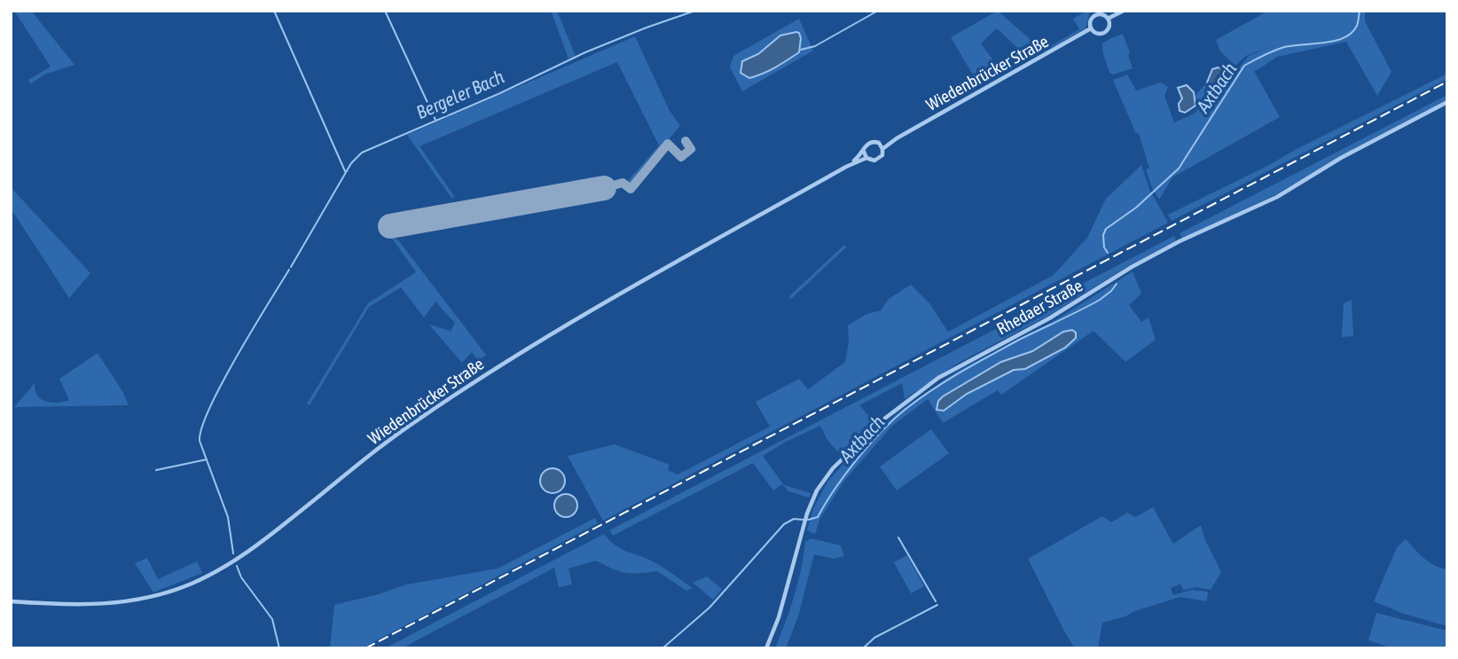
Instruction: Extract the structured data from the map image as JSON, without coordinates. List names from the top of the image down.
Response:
{
  "streets": {
    "street": ["Wiedenbrücker Straße", "Rhedaer Straße"]
  },
  "water": ["Axtbach", "Bergeler Bach"]
}
